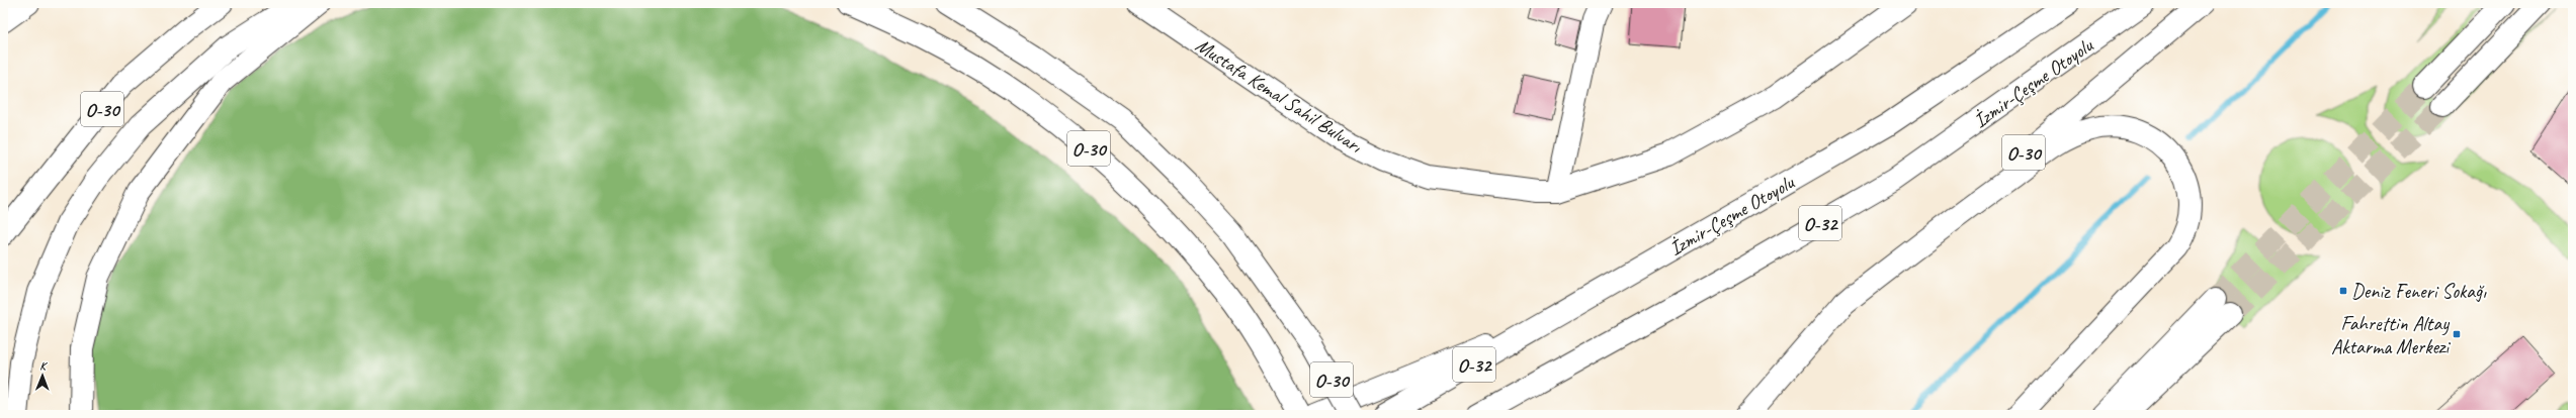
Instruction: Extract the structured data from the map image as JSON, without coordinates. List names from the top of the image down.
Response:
{
  "streets": {
    "main road": [
      "İzmir-Çeşme Otoyolu",
      "Mustafa Kemal Sahil Bulvarı",
      "O-30",
      "O-32"
    ]
  },
  "places": {
    "transit": ["Deniz Feneri Sokağı", "Fahrettin Altay Aktarma Merkezi"]
  },
  "north": "top"
}
